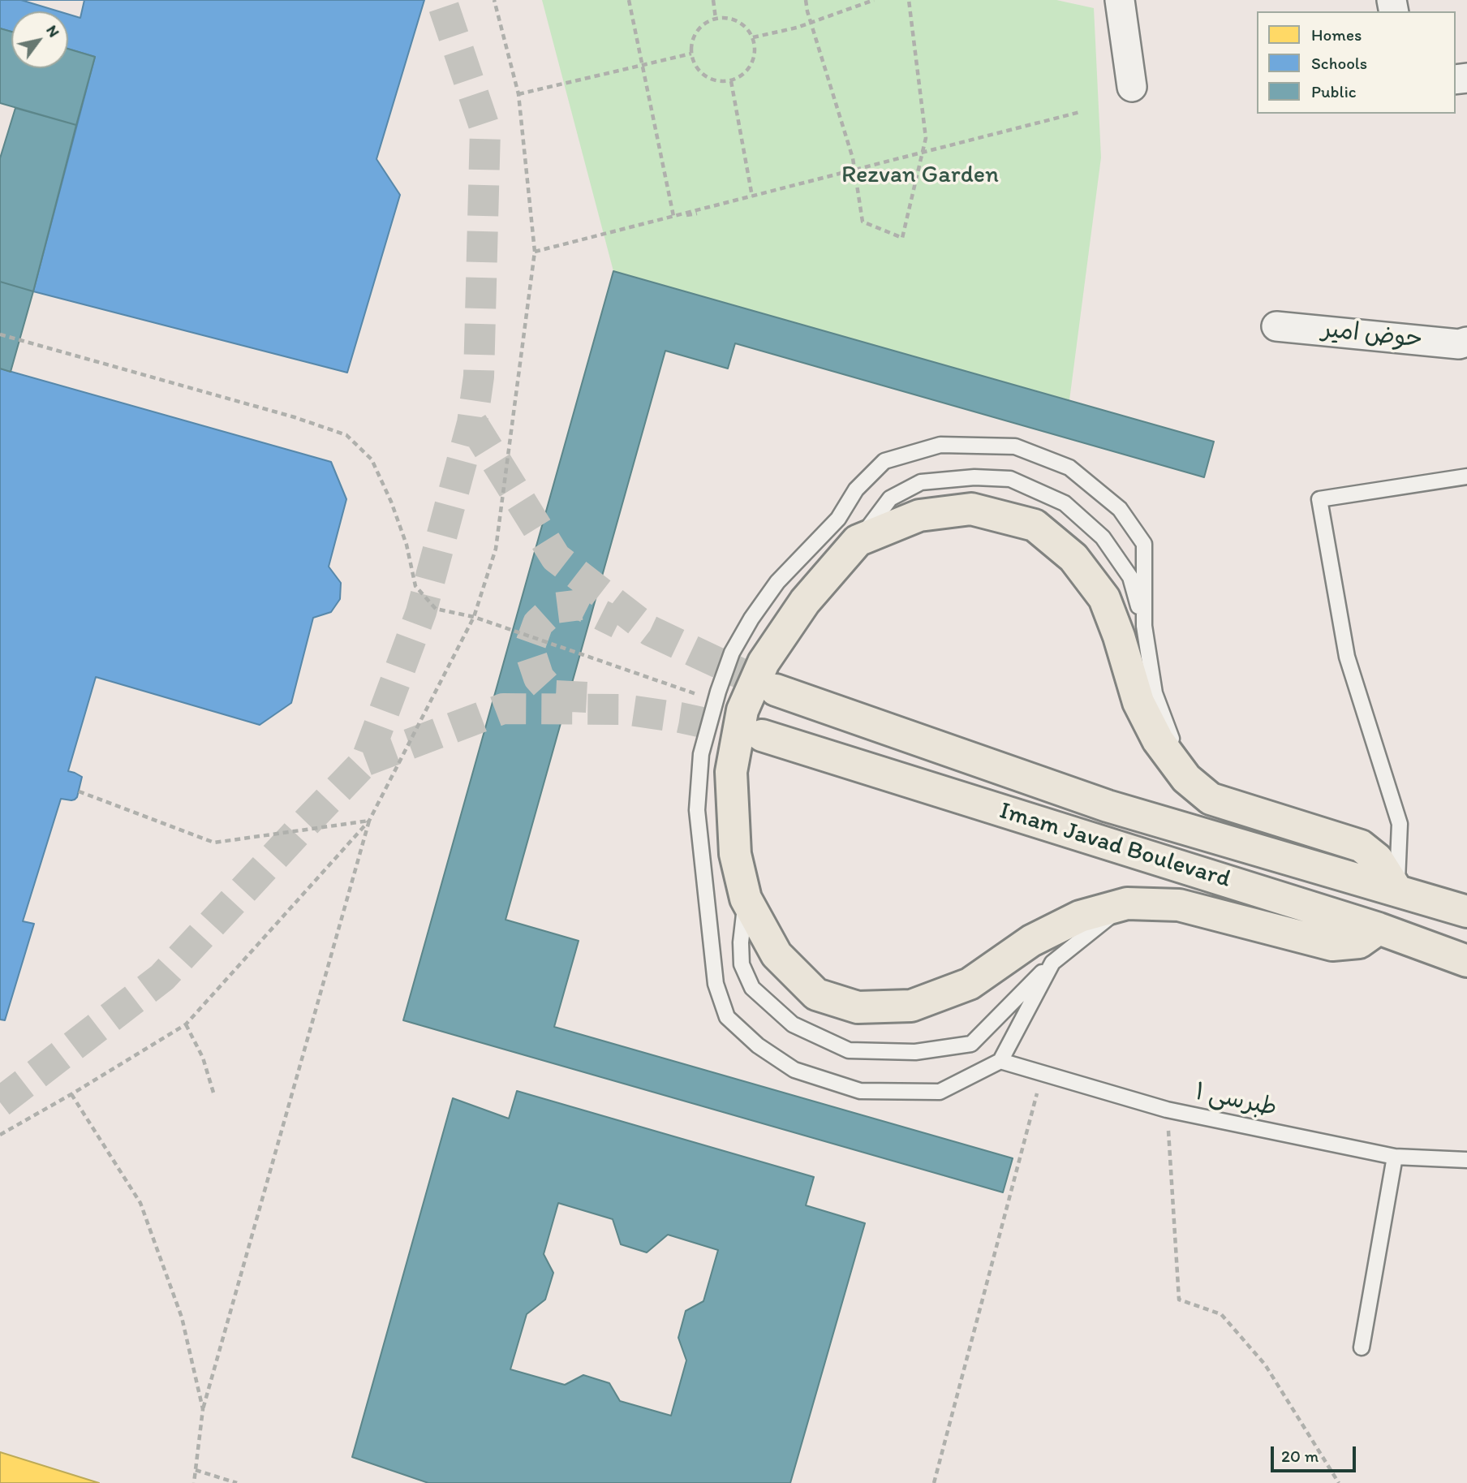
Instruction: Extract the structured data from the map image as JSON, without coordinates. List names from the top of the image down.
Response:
{
  "streets": {
    "main road": ["Imam Javad Boulevard"],
    "street": ["حوض امیر"],
    "lane": ["طبرسی ۱"]
  },
  "parks": ["Rezvan Garden"],
  "legend": ["Homes", "Schools", "Public"],
  "scale_bar": "20 m",
  "north": "top right"
}
